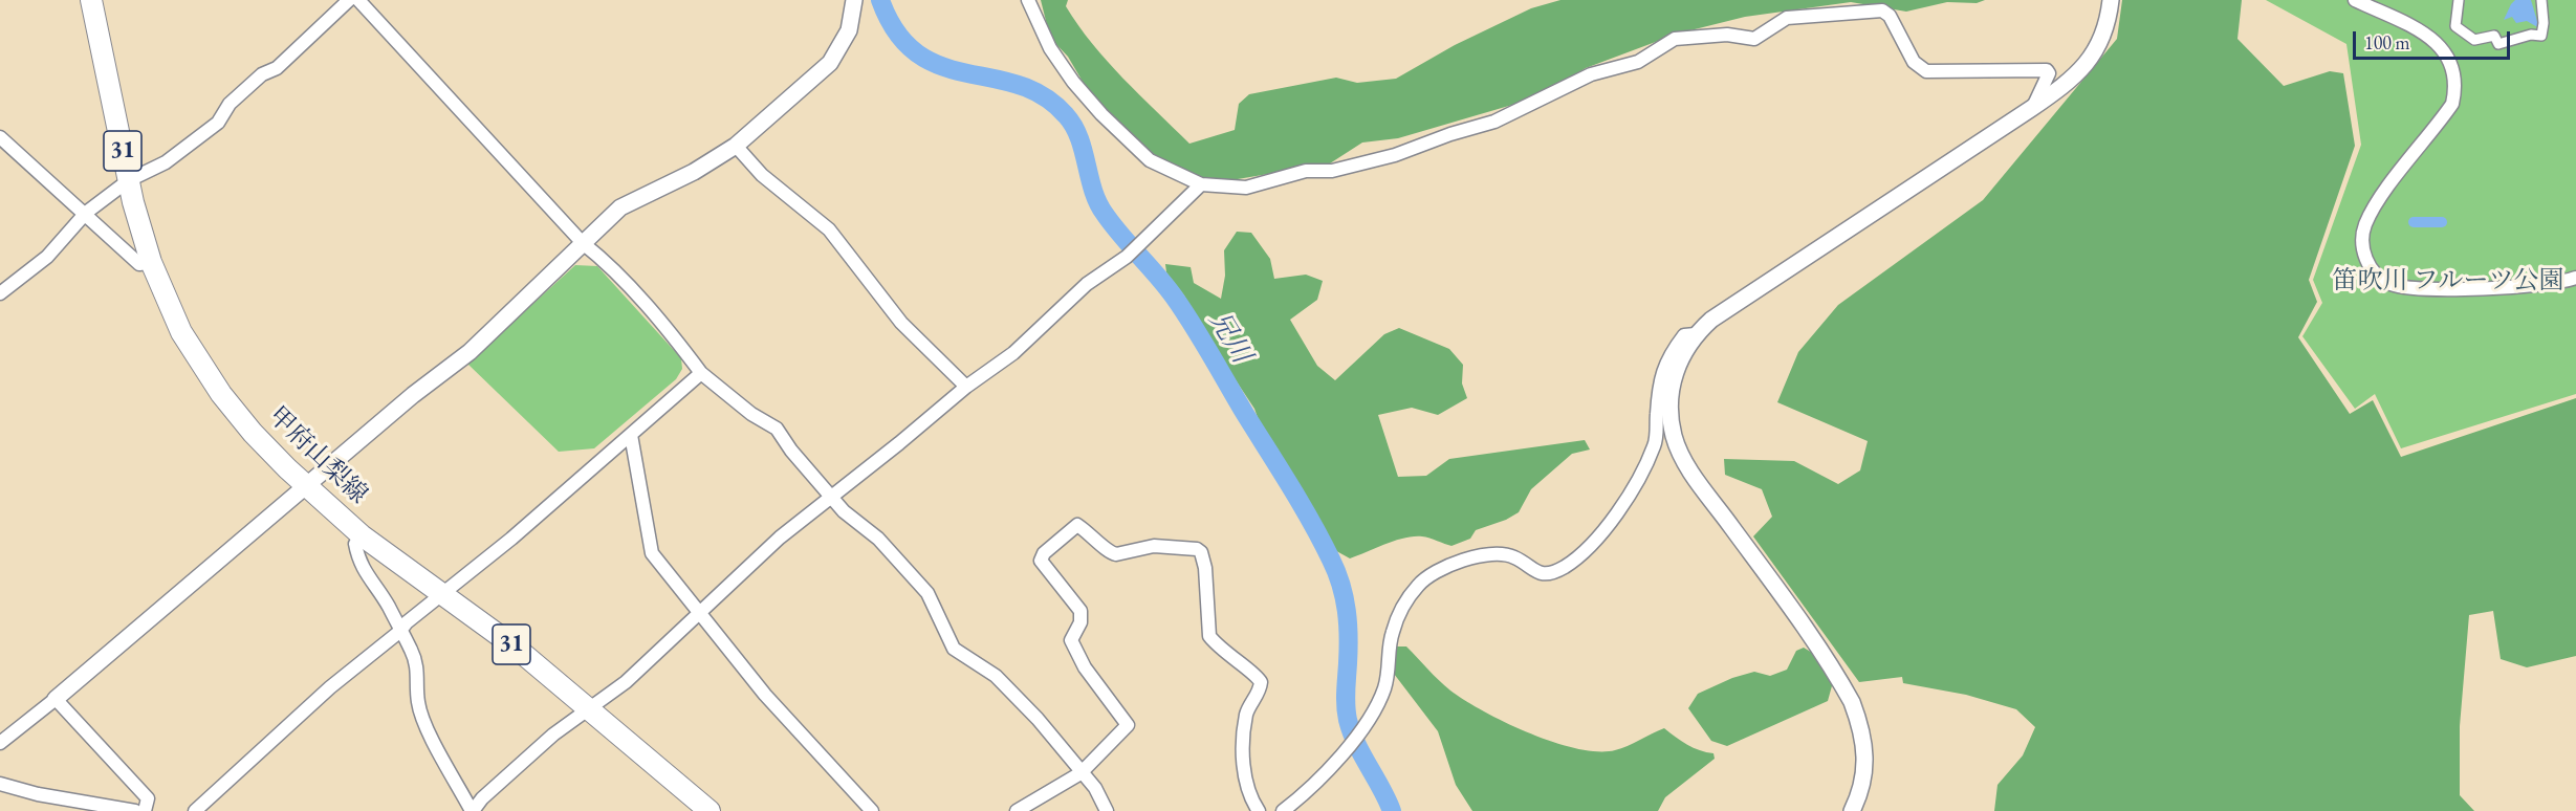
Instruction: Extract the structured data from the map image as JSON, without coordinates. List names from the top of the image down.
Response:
{
  "streets": {
    "main road": ["31", "甲府山梨線"]
  },
  "water": ["兄川"],
  "parks": ["笛吹川 フルーツ公園"],
  "scale_bar": "100 m"
}
